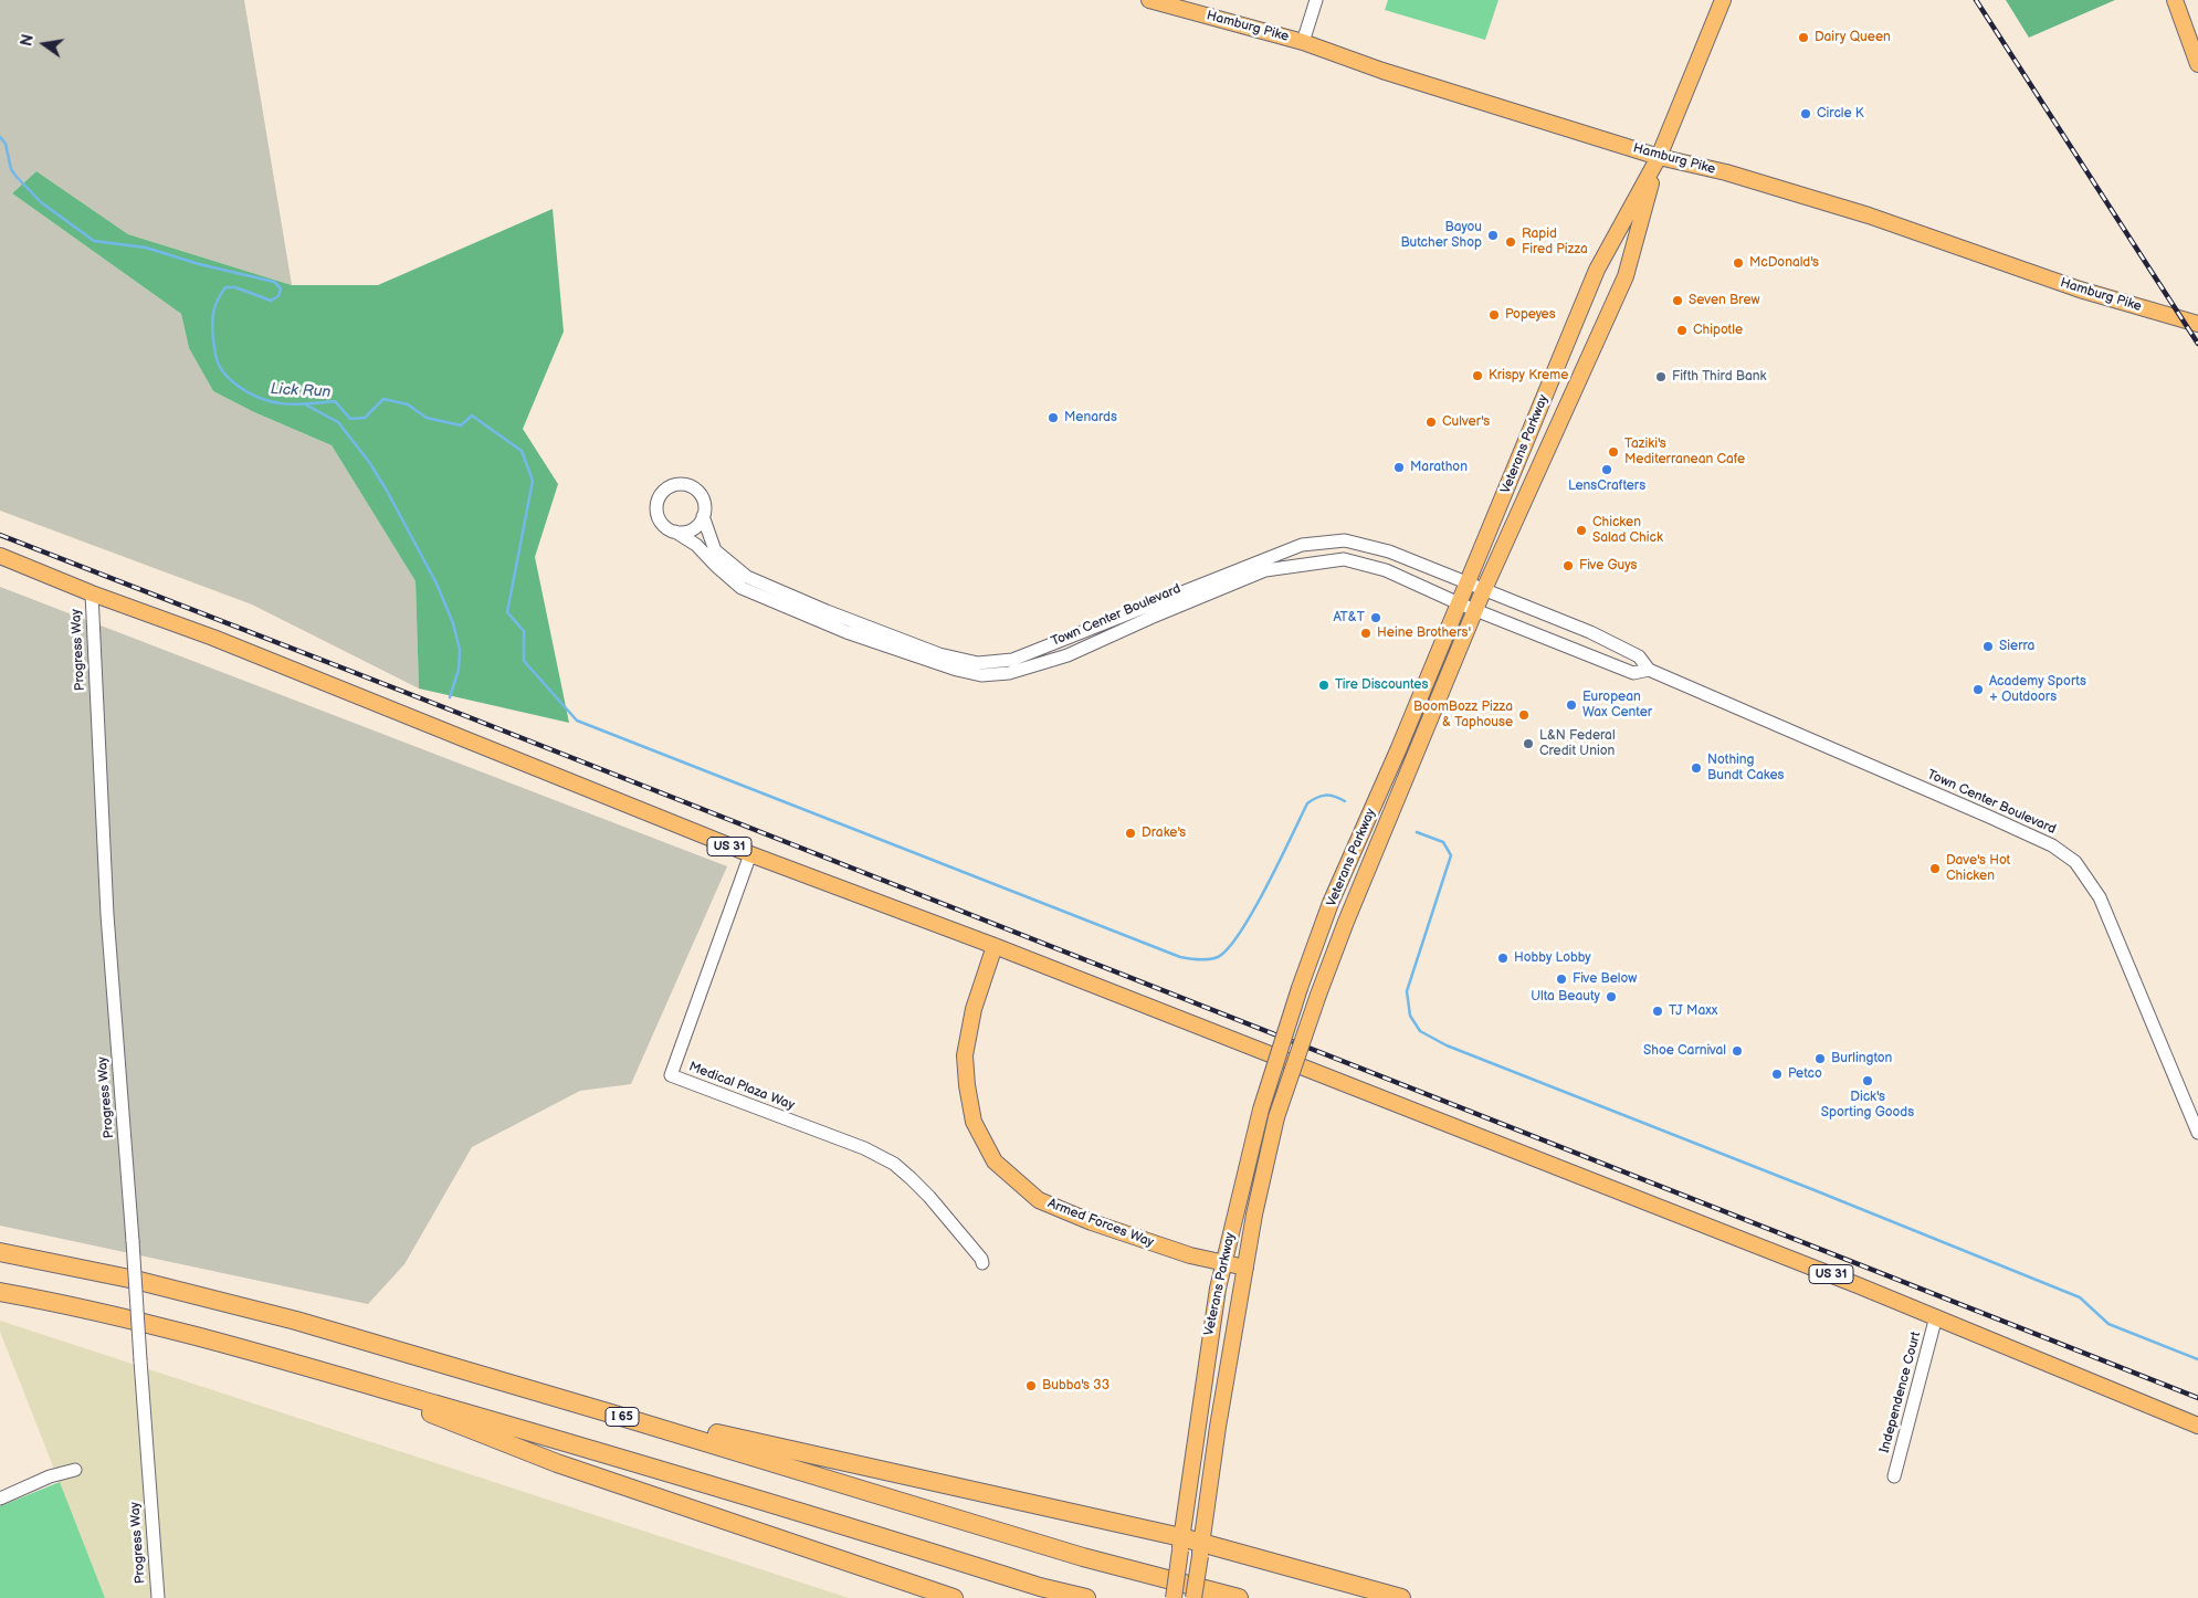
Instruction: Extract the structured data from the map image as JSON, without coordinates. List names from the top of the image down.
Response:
{
  "streets": {
    "highway": ["I 65"],
    "main road": [
      "Hamburg Pike",
      "Veterans Parkway",
      "US 31",
      "Armed Forces Way"
    ],
    "street": [
      "Town Center Boulevard",
      "Progress Way",
      "Medical Plaza Way",
      "Independence Court"
    ]
  },
  "crossings": [
    ["Hamburg Pike", "Veterans Parkway"],
    ["Veterans Parkway", "Town Center Boulevard"],
    ["Veterans Parkway", "Armed Forces Way"],
    ["Progress Way", "US 31"],
    ["US 31", "Medical Plaza Way"],
    ["US 31", "Armed Forces Way"],
    ["US 31", "Independence Court"]
  ],
  "water": ["Lick Run"],
  "places": [
    "Dairy Queen",
    "Circle K",
    "Bayou Butcher Shop",
    "Rapid Fired Pizza",
    "McDonald's",
    "Seven Brew",
    "Popeyes",
    "Chipotle",
    "Krispy Kreme",
    "Fifth Third Bank",
    "Menards",
    "Culver's",
    "Taziki's Mediterranean Cafe",
    "Marathon",
    "LensCrafters",
    "Chicken Salad Chick",
    "Five Guys",
    "AT&T",
    "Heine Brothers'",
    "Sierra",
    "Tire Discountes",
    "Academy Sports + Outdoors",
    "European Wax Center",
    "BoomBozz Pizza & Taphouse",
    "L&N Federal Credit Union",
    "Nothing Bundt Cakes",
    "Drake's",
    "Dave's Hot Chicken",
    "Hobby Lobby",
    "Five Below",
    "Ulta Beauty",
    "TJ Maxx",
    "Shoe Carnival",
    "Burlington",
    "Petco",
    "Dick's Sporting Goods",
    "Bubba's 33"
  ],
  "north": "left"
}
